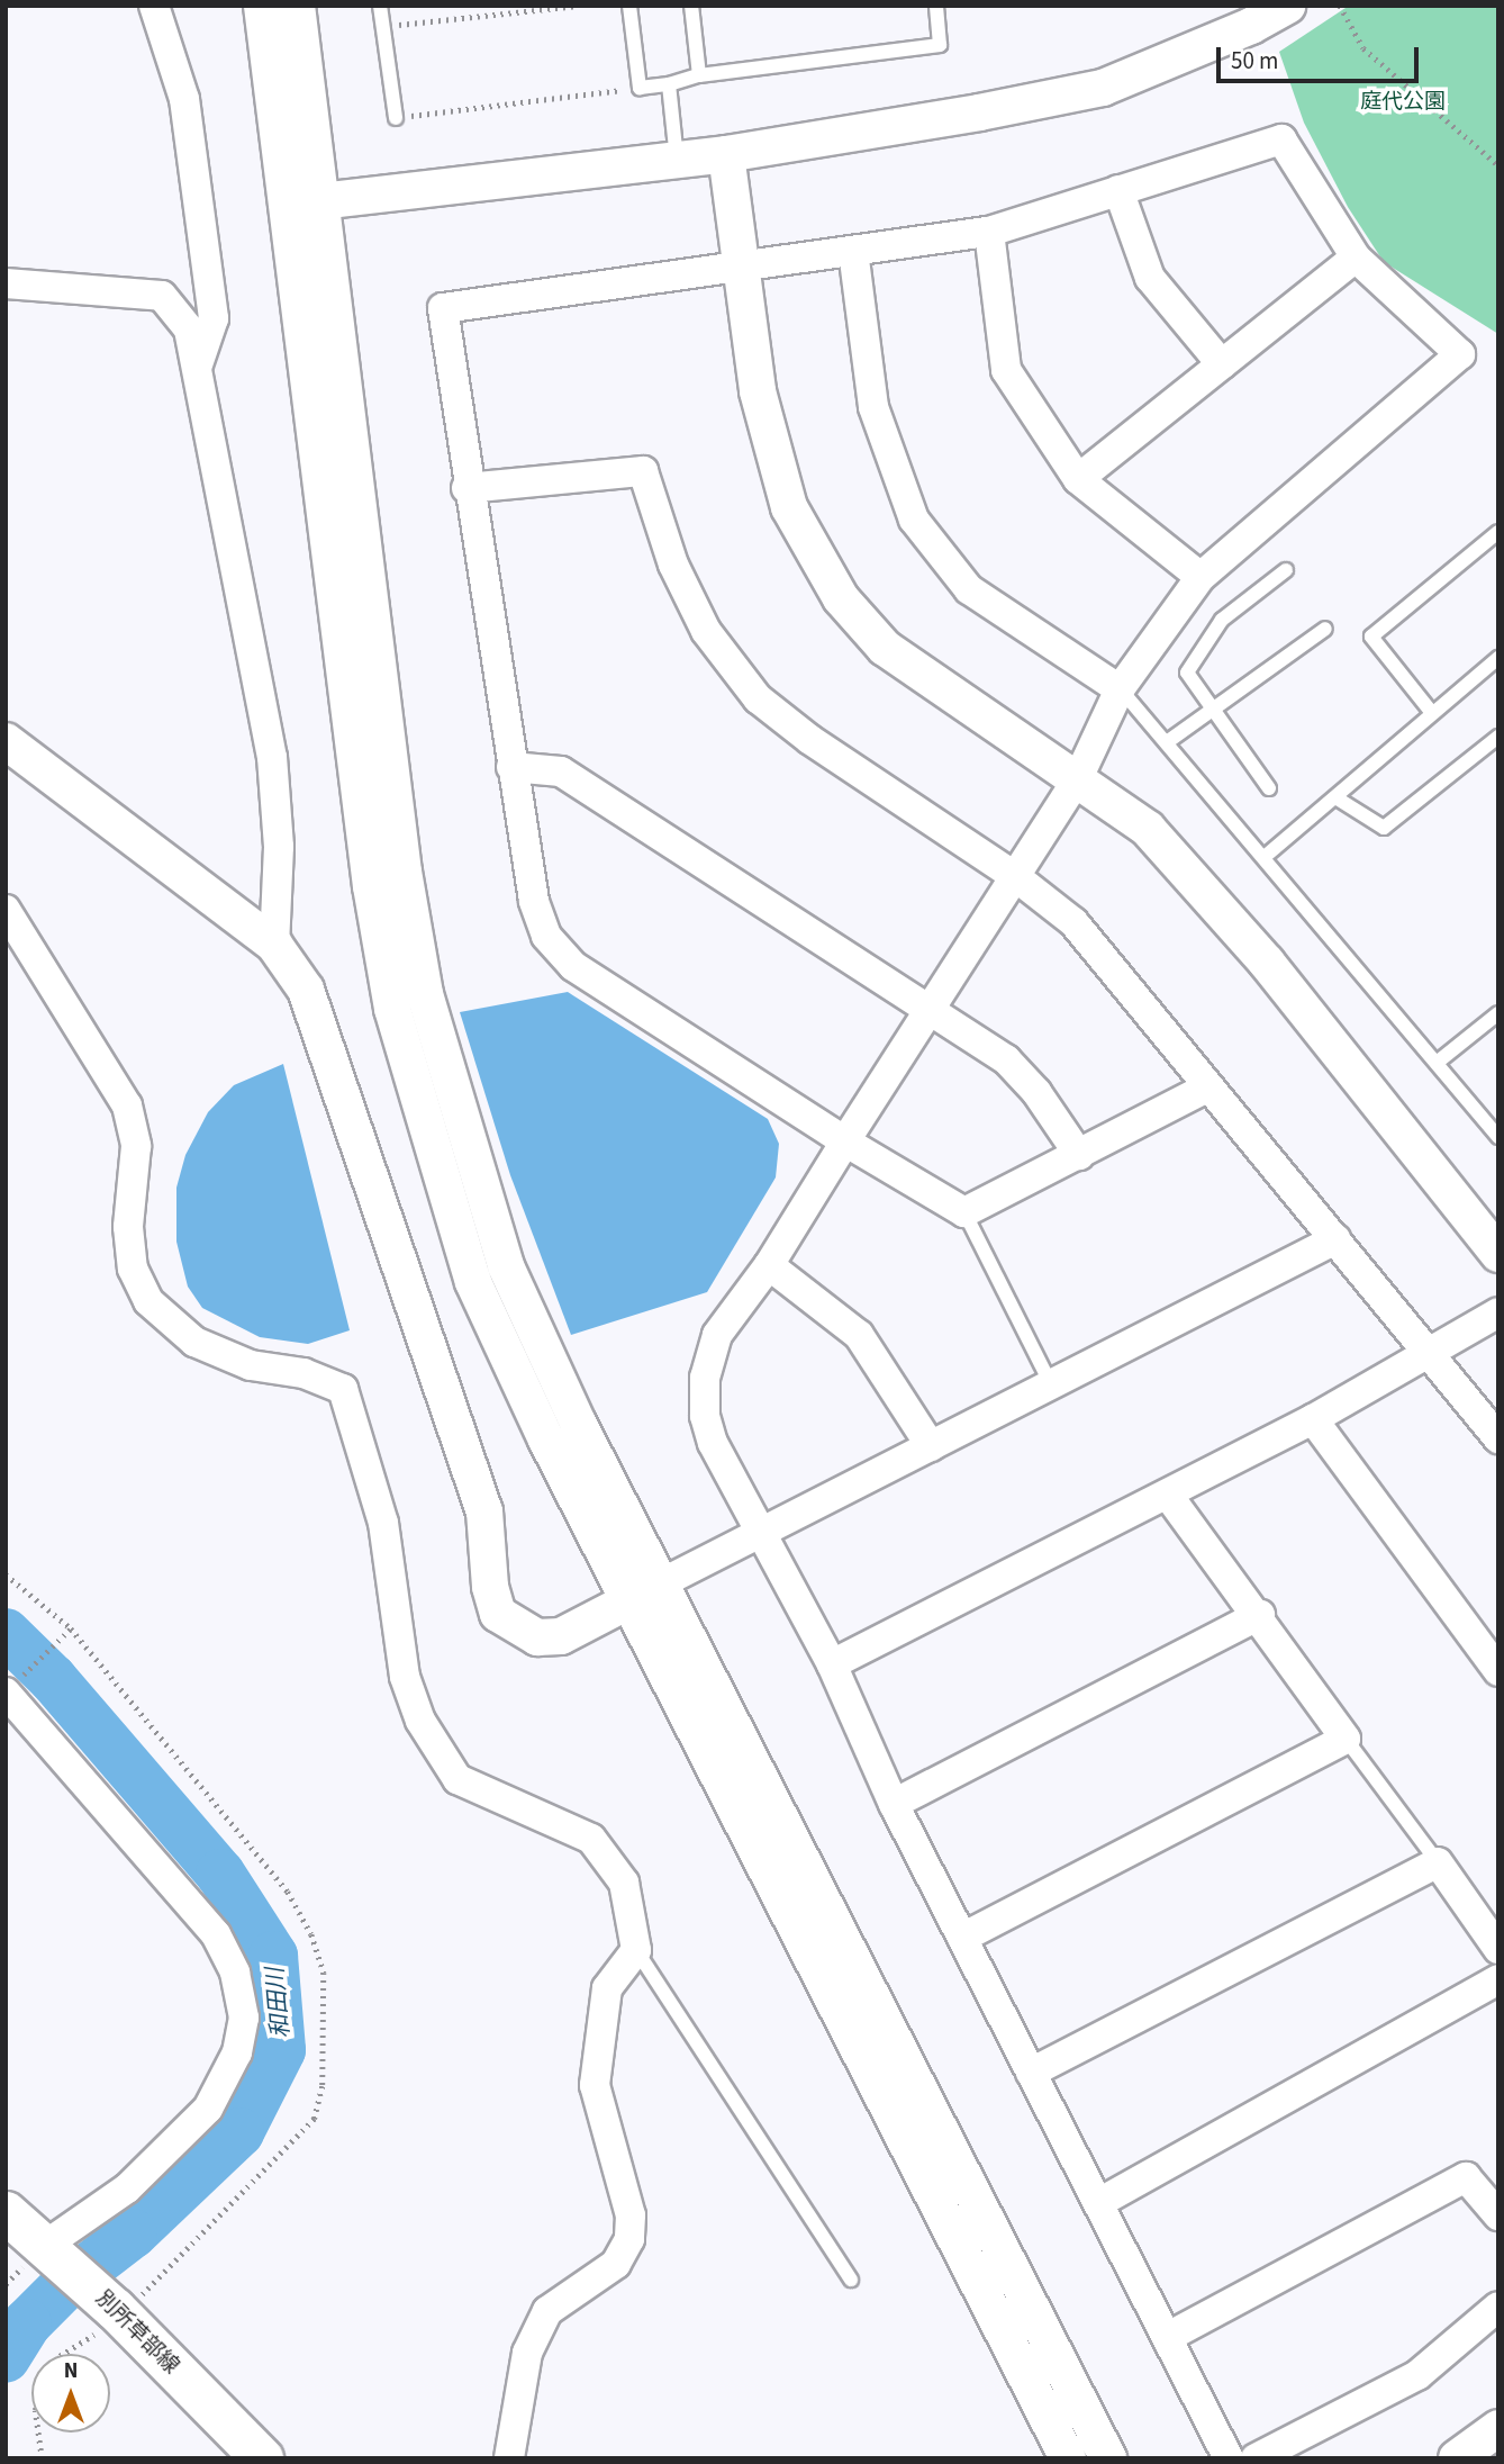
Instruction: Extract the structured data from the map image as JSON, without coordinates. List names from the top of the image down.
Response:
{
  "streets": {
    "main road": ["別所草部線"]
  },
  "water": ["和田川"],
  "parks": ["庭代公園"],
  "scale_bar": "50 m",
  "north": "top"
}
